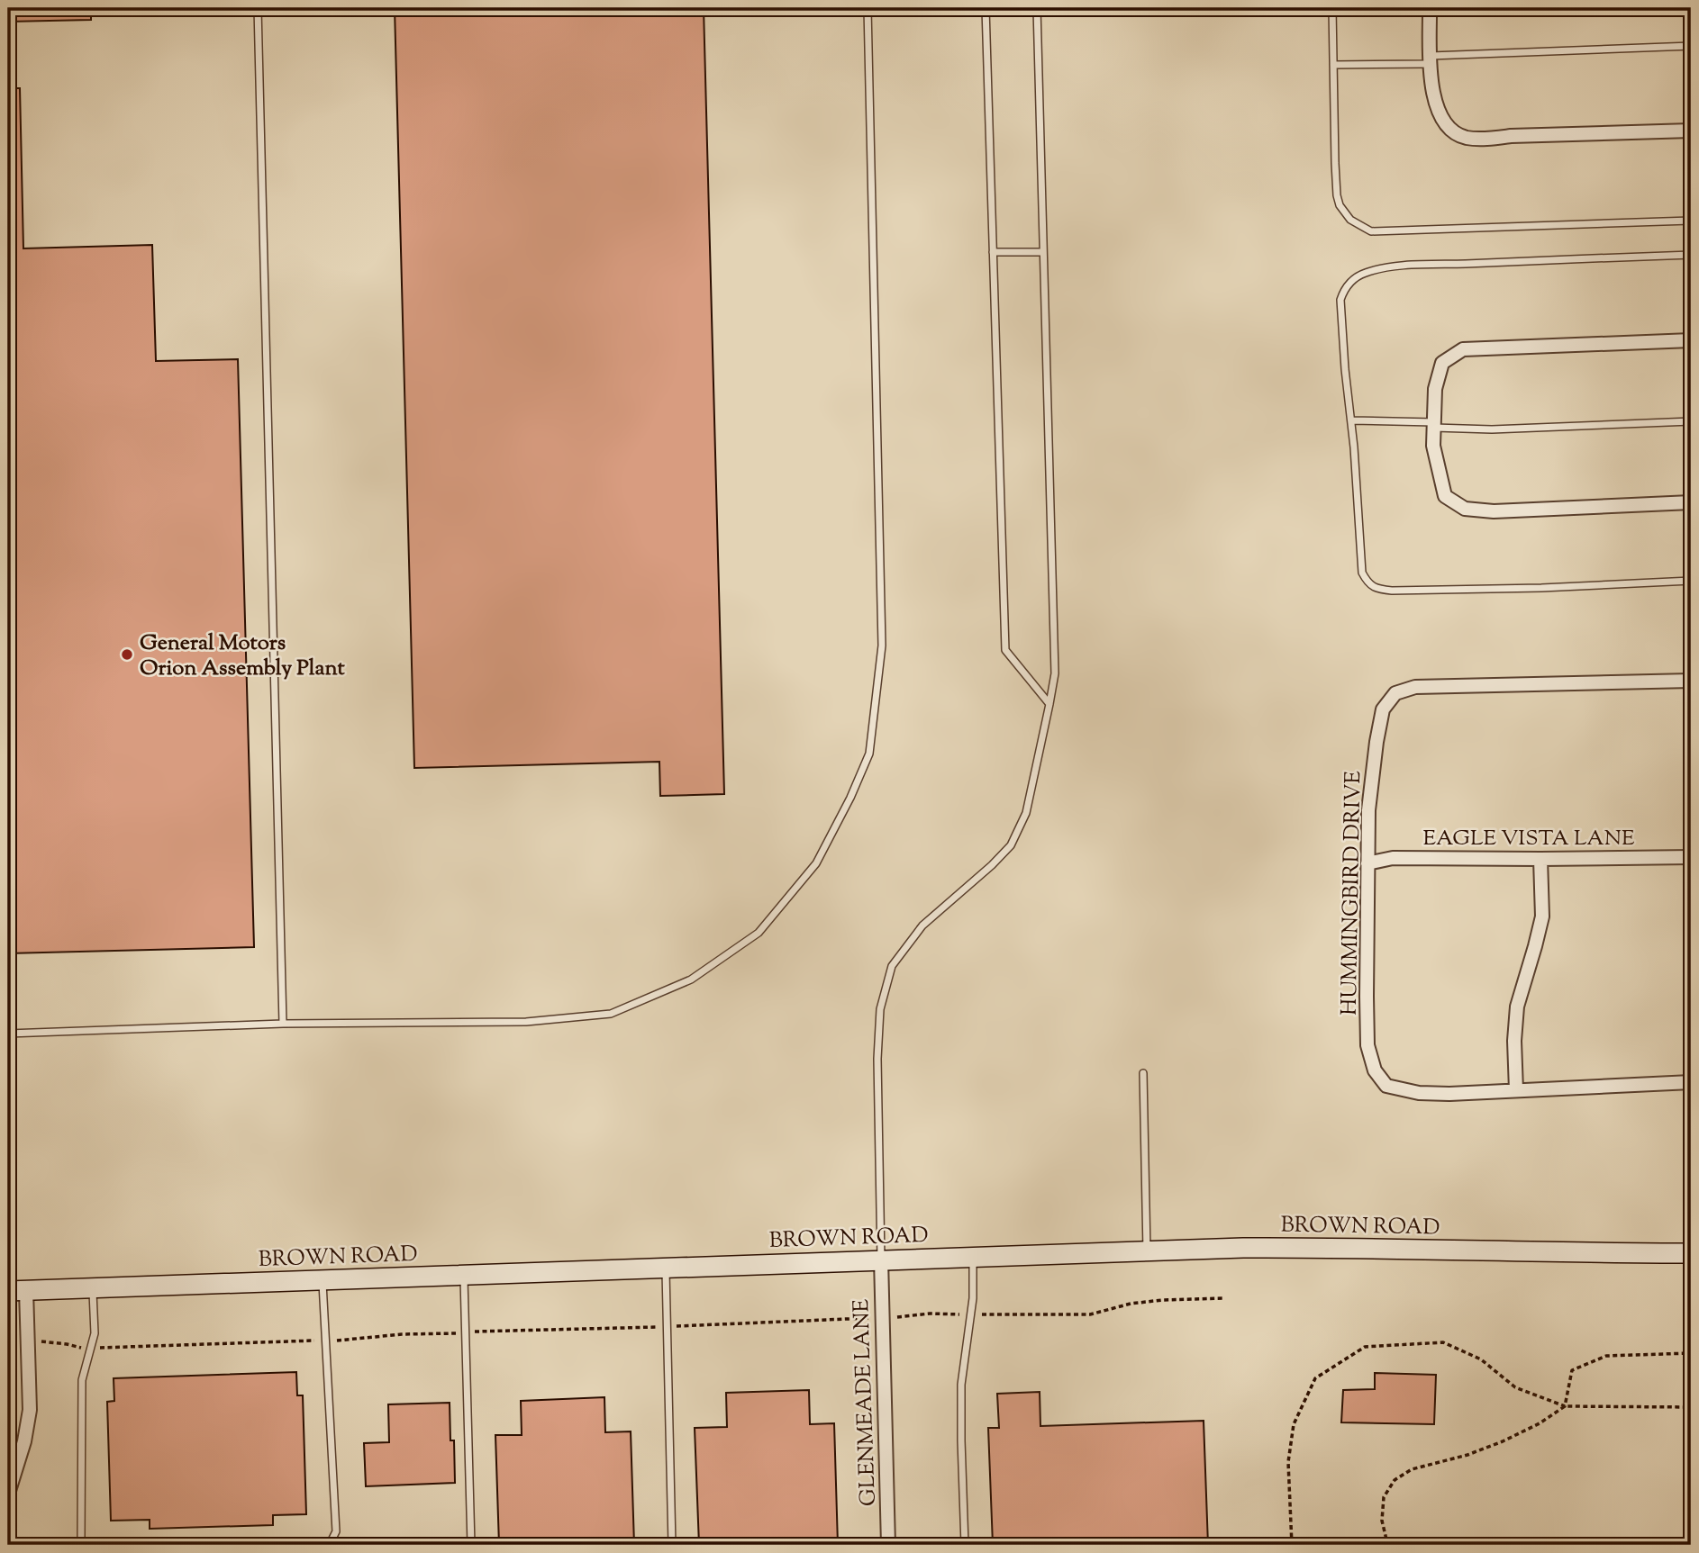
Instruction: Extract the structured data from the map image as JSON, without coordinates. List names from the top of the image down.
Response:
{
  "streets": {
    "main road": ["BROWN ROAD"],
    "street": ["EAGLE VISTA LANE", "HUMMINGBIRD DRIVE", "GLENMEADE LANE"]
  },
  "crossings": [
    ["EAGLE VISTA LANE", "HUMMINGBIRD DRIVE"],
    ["BROWN ROAD", "GLENMEADE LANE"]
  ],
  "places": ["General Motors Orion Assembly Plant"]
}
